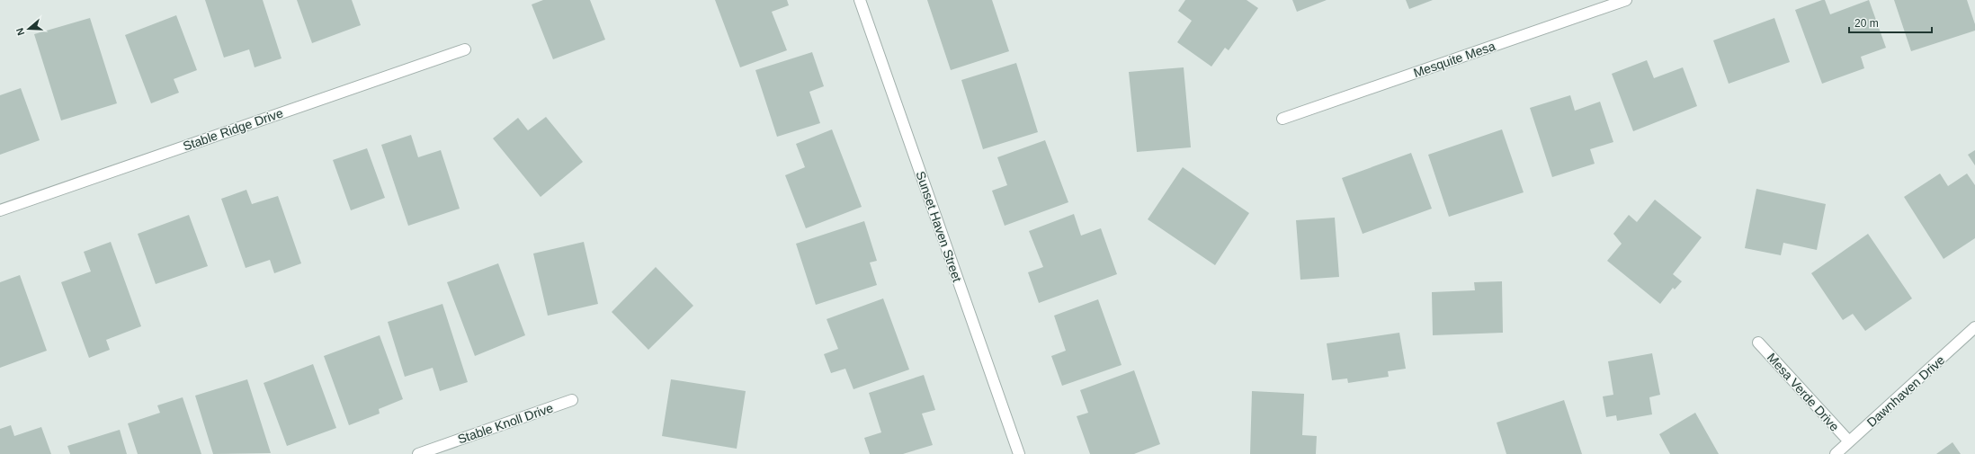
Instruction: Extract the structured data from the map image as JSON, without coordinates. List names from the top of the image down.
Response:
{
  "streets": {
    "street": [
      "Mesquite Mesa",
      "Stable Ridge Drive",
      "Sunset Haven Street",
      "Dawnhaven Drive",
      "Mesa Verde Drive",
      "Stable Knoll Drive"
    ]
  },
  "crossings": [
    ["Dawnhaven Drive", "Mesa Verde Drive"]
  ],
  "scale_bar": "20 m",
  "north": "left"
}
